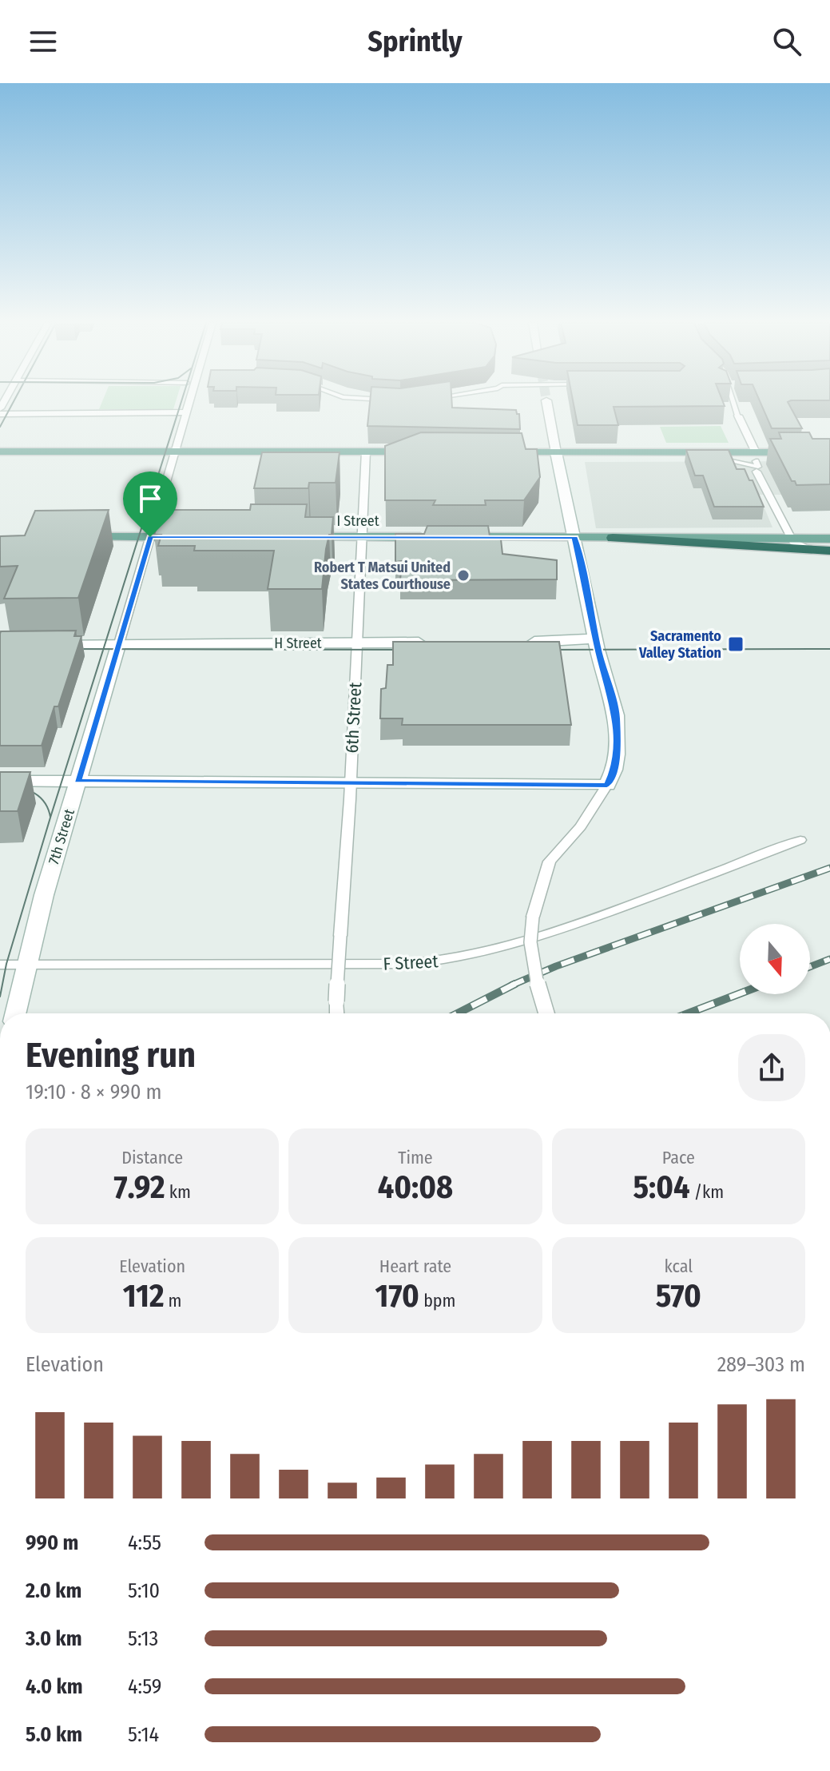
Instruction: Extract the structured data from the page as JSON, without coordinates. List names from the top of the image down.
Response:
{
  "streets": {
    "main road": ["I Street", "H Street", "7th Street"],
    "street": ["6th Street", "F Street"]
  },
  "crossings": [
    ["I Street", "6th Street"],
    ["H Street", "6th Street"],
    ["H Street", "7th Street"],
    ["7th Street", "F Street"]
  ],
  "places": {
    "other": ["Robert T Matsui United States Courthouse"],
    "transit": ["Sacramento Valley Station"]
  },
  "north": "bottom",
  "page": {
    "header": "Sprintly",
    "heading": ["Evening run", "19:10 · 8 × 990 m"],
    "stats": [
      ["Distance", "7.92 km"],
      ["Time", "40:08"],
      ["Pace", "5:04 /km"],
      ["Elevation", "112 m"],
      ["Heart rate", "170 bpm"],
      ["kcal", "570"]
    ],
    "chart": ["Elevation", "289–303 m"],
    "list": [
      {
        "name": "990 m",
        "note": "4:55"
      },
      {
        "name": "2.0 km",
        "note": "5:10"
      },
      {
        "name": "3.0 km",
        "note": "5:13"
      },
      {
        "name": "4.0 km",
        "note": "4:59"
      },
      {
        "name": "5.0 km",
        "note": "5:14"
      }
    ]
  }
}
